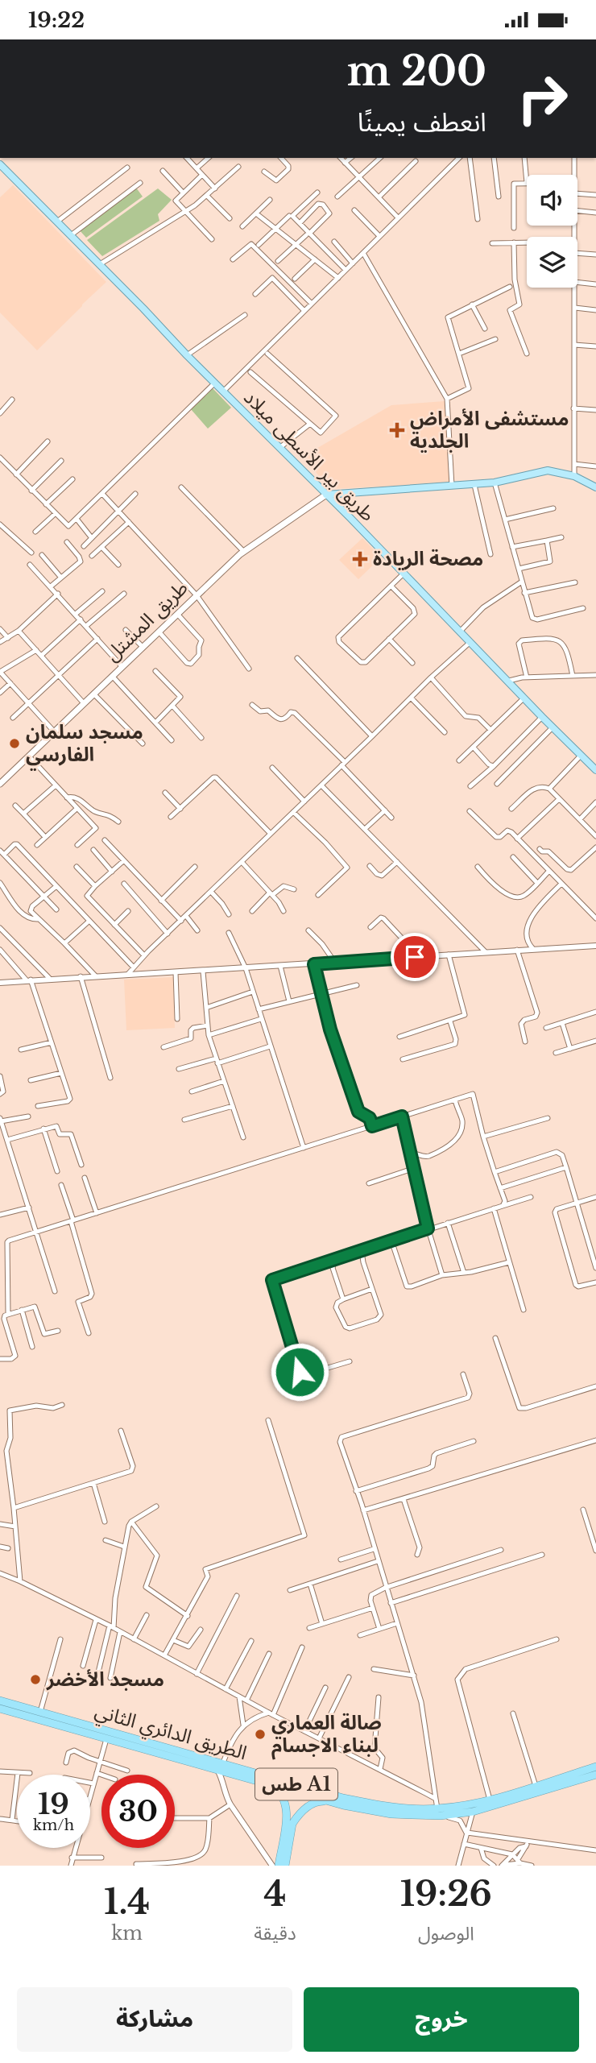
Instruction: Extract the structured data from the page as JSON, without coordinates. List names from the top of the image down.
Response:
{
  "streets": {
    "highway": ["الطريق الدائري الثاني", "طس A1"],
    "main road": ["طريق بير الأسطى ميلاد", "طريق المشتل"]
  },
  "crossings": [
    ["طريق بير الأسطى ميلاد", "طريق المشتل"]
  ],
  "places": {
    "health": ["مستشفى الأمراض الجلدية", "مصحة الريادة"],
    "other": ["مسجد سلمان الفارسي", "مسجد الأخضر", "صالة العماري لبناء الاجسام"]
  },
  "page": {
    "status": "19:22",
    "turn": ["200 m", "انعطف يمينًا"],
    "speed": "19 km/h",
    "limit": "30",
    "eta": [
      "19:26",
      "الوصول",
      "4",
      "دقيقة",
      "1.4",
      "km"
    ],
    "buttons": ["خروج", "مشاركة"]
  }
}
